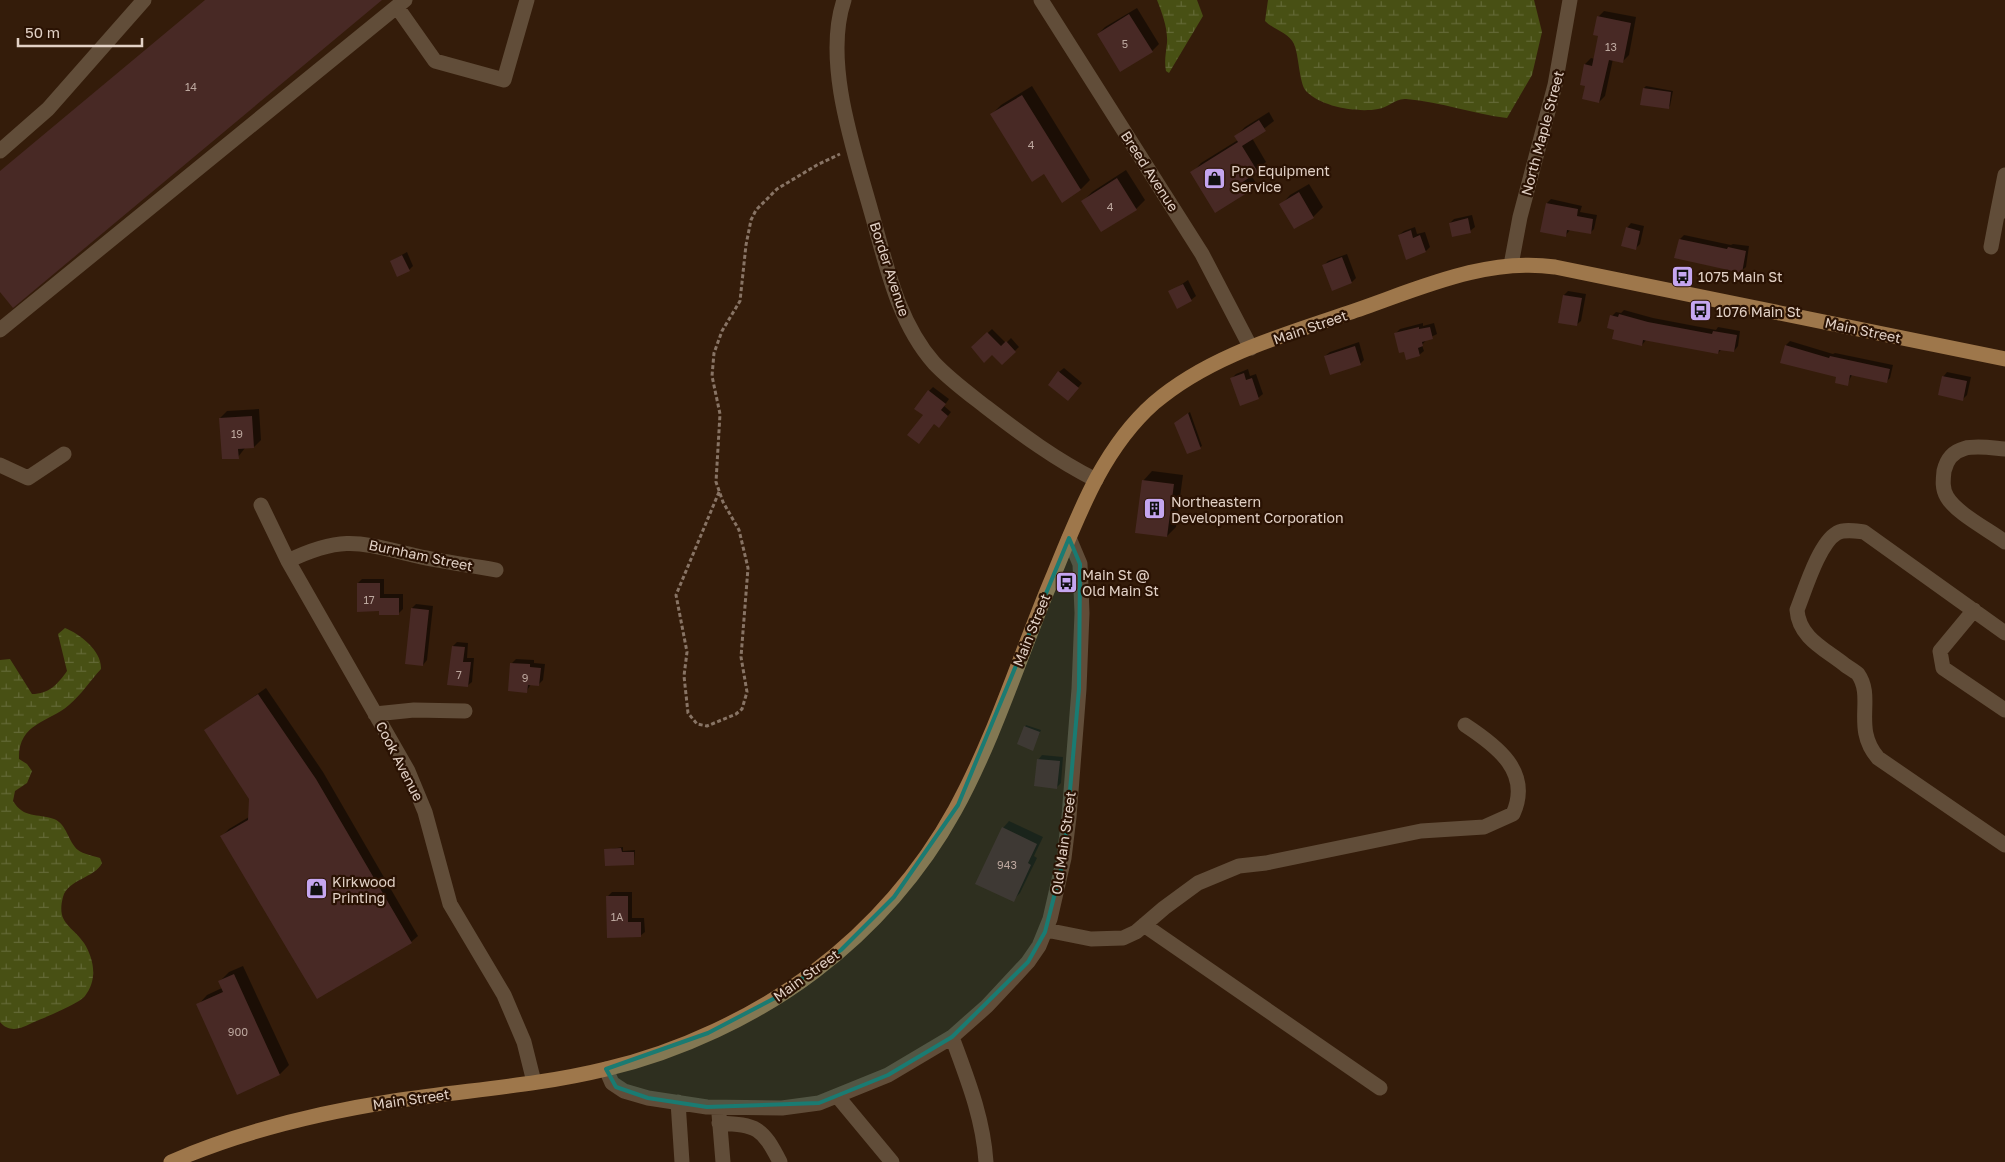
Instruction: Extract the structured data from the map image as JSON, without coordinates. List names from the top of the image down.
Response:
{
  "streets": {
    "main road": ["Main Street"],
    "street": [
      "North Maple Street",
      "Breed Avenue",
      "Border Avenue",
      "Burnham Street",
      "Cook Avenue",
      "Old Main Street"
    ]
  },
  "crossings": [
    ["North Maple Street", "Main Street"],
    ["Breed Avenue", "Main Street"],
    ["Border Avenue", "Main Street"],
    ["Main Street", "Cook Avenue"],
    ["Main Street", "Old Main Street"],
    ["Burnham Street", "Cook Avenue"]
  ],
  "places": {
    "shop": ["Pro Equipment Service", "Kirkwood Printing"],
    "bus stop": ["1075 Main St", "1076 Main St", "Main St @ Old Main St"],
    "building": ["Northeastern Development Corporation"]
  },
  "house_numbers": [
    "5",
    "13",
    "14",
    "4",
    "4",
    "19",
    "17",
    "7",
    "9",
    "943",
    "1A",
    "900"
  ],
  "scale_bar": "50 m"
}
